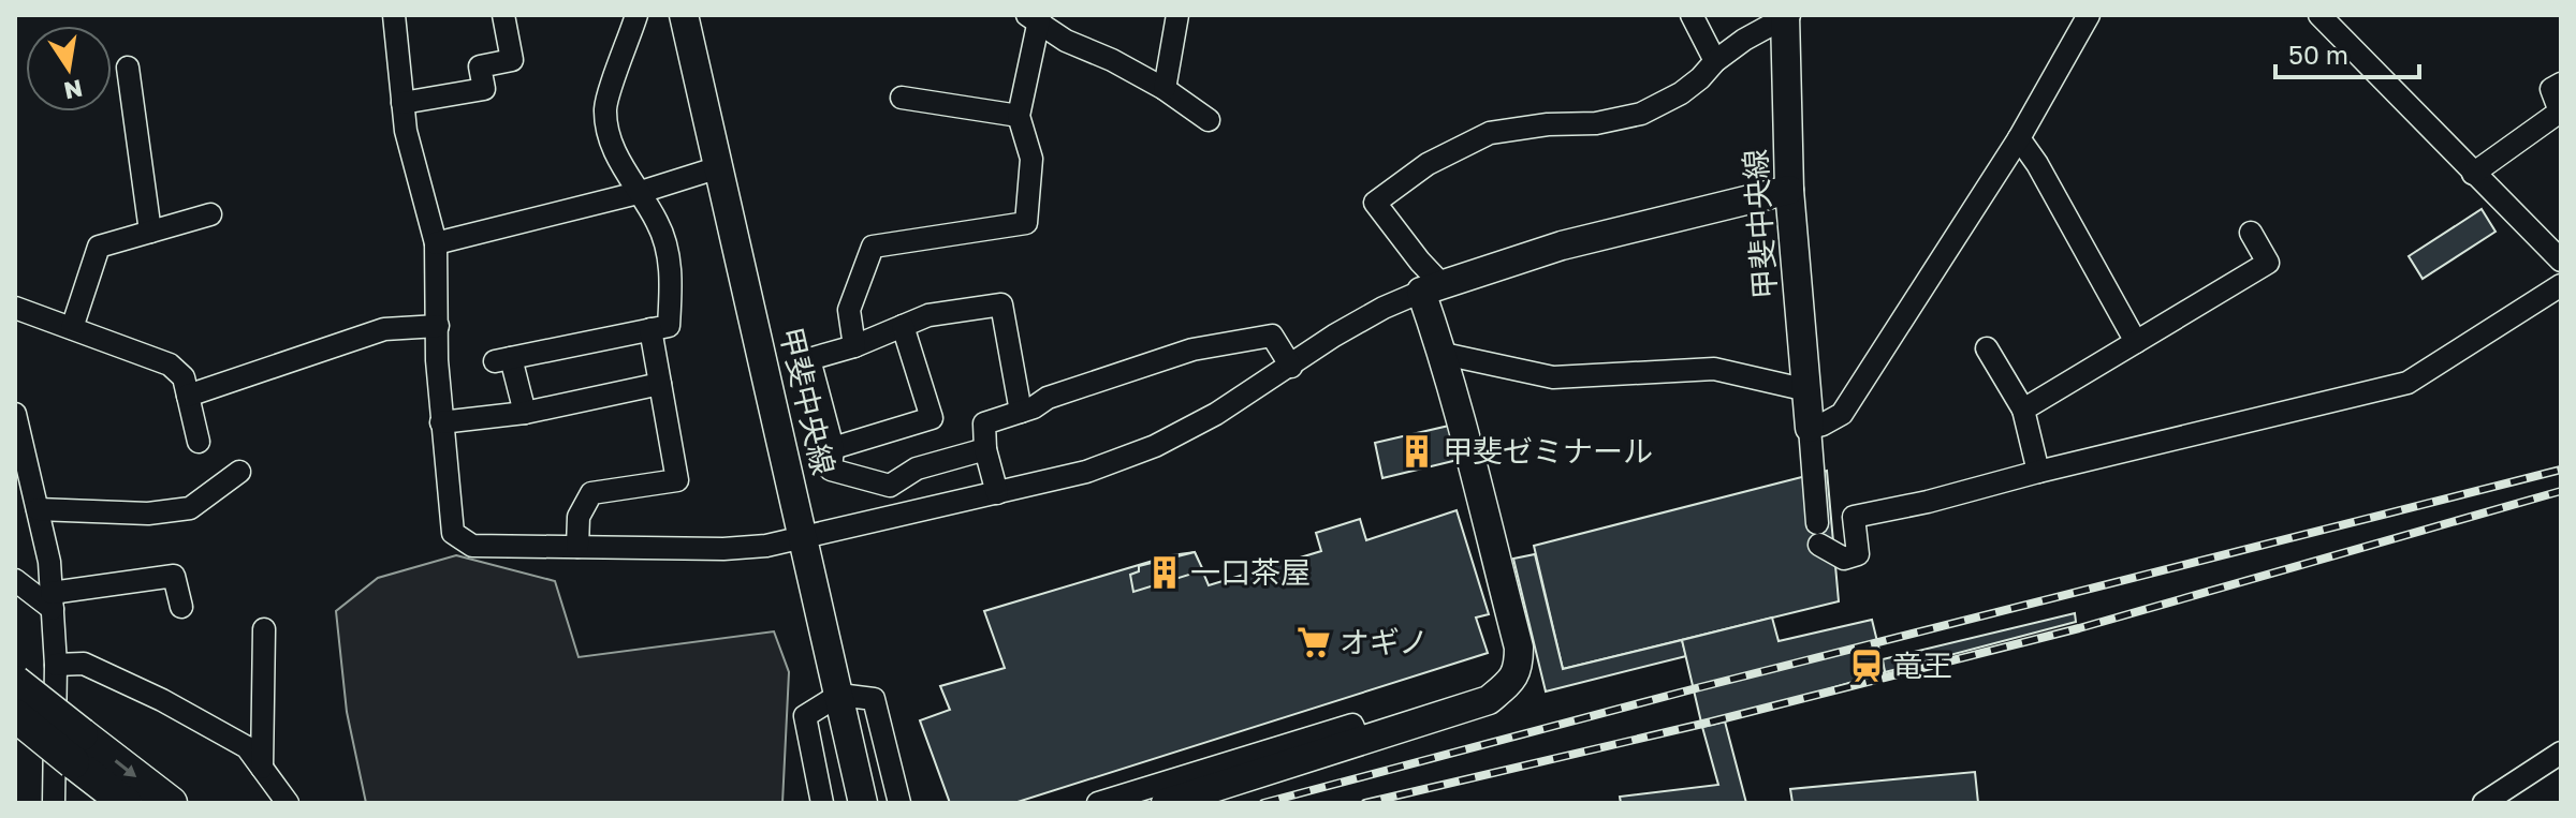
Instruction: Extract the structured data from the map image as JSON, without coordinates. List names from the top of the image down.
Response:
{
  "streets": {
    "main road": ["甲斐中央線"]
  },
  "places": {
    "building": ["甲斐ゼミナール", "一口茶屋"],
    "supermarket": ["オギノ"],
    "station": ["竜王"]
  },
  "scale_bar": "50 m",
  "north": "bottom"
}
